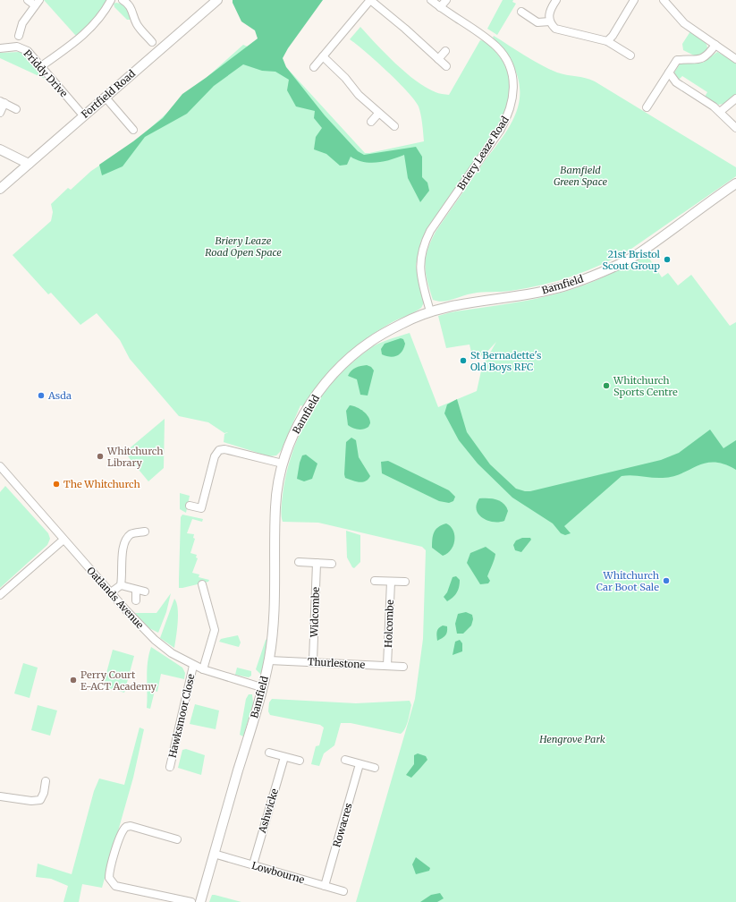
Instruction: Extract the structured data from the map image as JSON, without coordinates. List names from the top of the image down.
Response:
{
  "streets": {
    "street": [
      "Priddy Drive",
      "Fortfield Road",
      "Briery Leaze Road",
      "Bamfield",
      "Oatlands Avenue",
      "Widcombe",
      "Holcombe",
      "Thurlestone",
      "Hawksmoor Close",
      "Ashwicke",
      "Rowacres",
      "Lowbourne"
    ]
  },
  "crossings": [
    ["Priddy Drive", "Fortfield Road"],
    ["Briery Leaze Road", "Bamfield"],
    ["Bamfield", "Oatlands Avenue"],
    ["Bamfield", "Thurlestone"],
    ["Bamfield", "Lowbourne"],
    ["Oatlands Avenue", "Hawksmoor Close"],
    ["Widcombe", "Thurlestone"],
    ["Holcombe", "Thurlestone"],
    ["Ashwicke", "Lowbourne"],
    ["Rowacres", "Lowbourne"]
  ],
  "parks": ["Bamfield Green Space", "Briery Leaze Road Open Space", "Hengrove Park"],
  "places": [
    "21st Bristol Scout Group",
    "St Bernadette's Old Boys RFC",
    "Whitchurch Sports Centre",
    "Asda",
    "Whitchurch Library",
    "The Whitchurch",
    "Whitchurch Car Boot Sale",
    "Perry Court E-ACT Academy"
  ]
}
